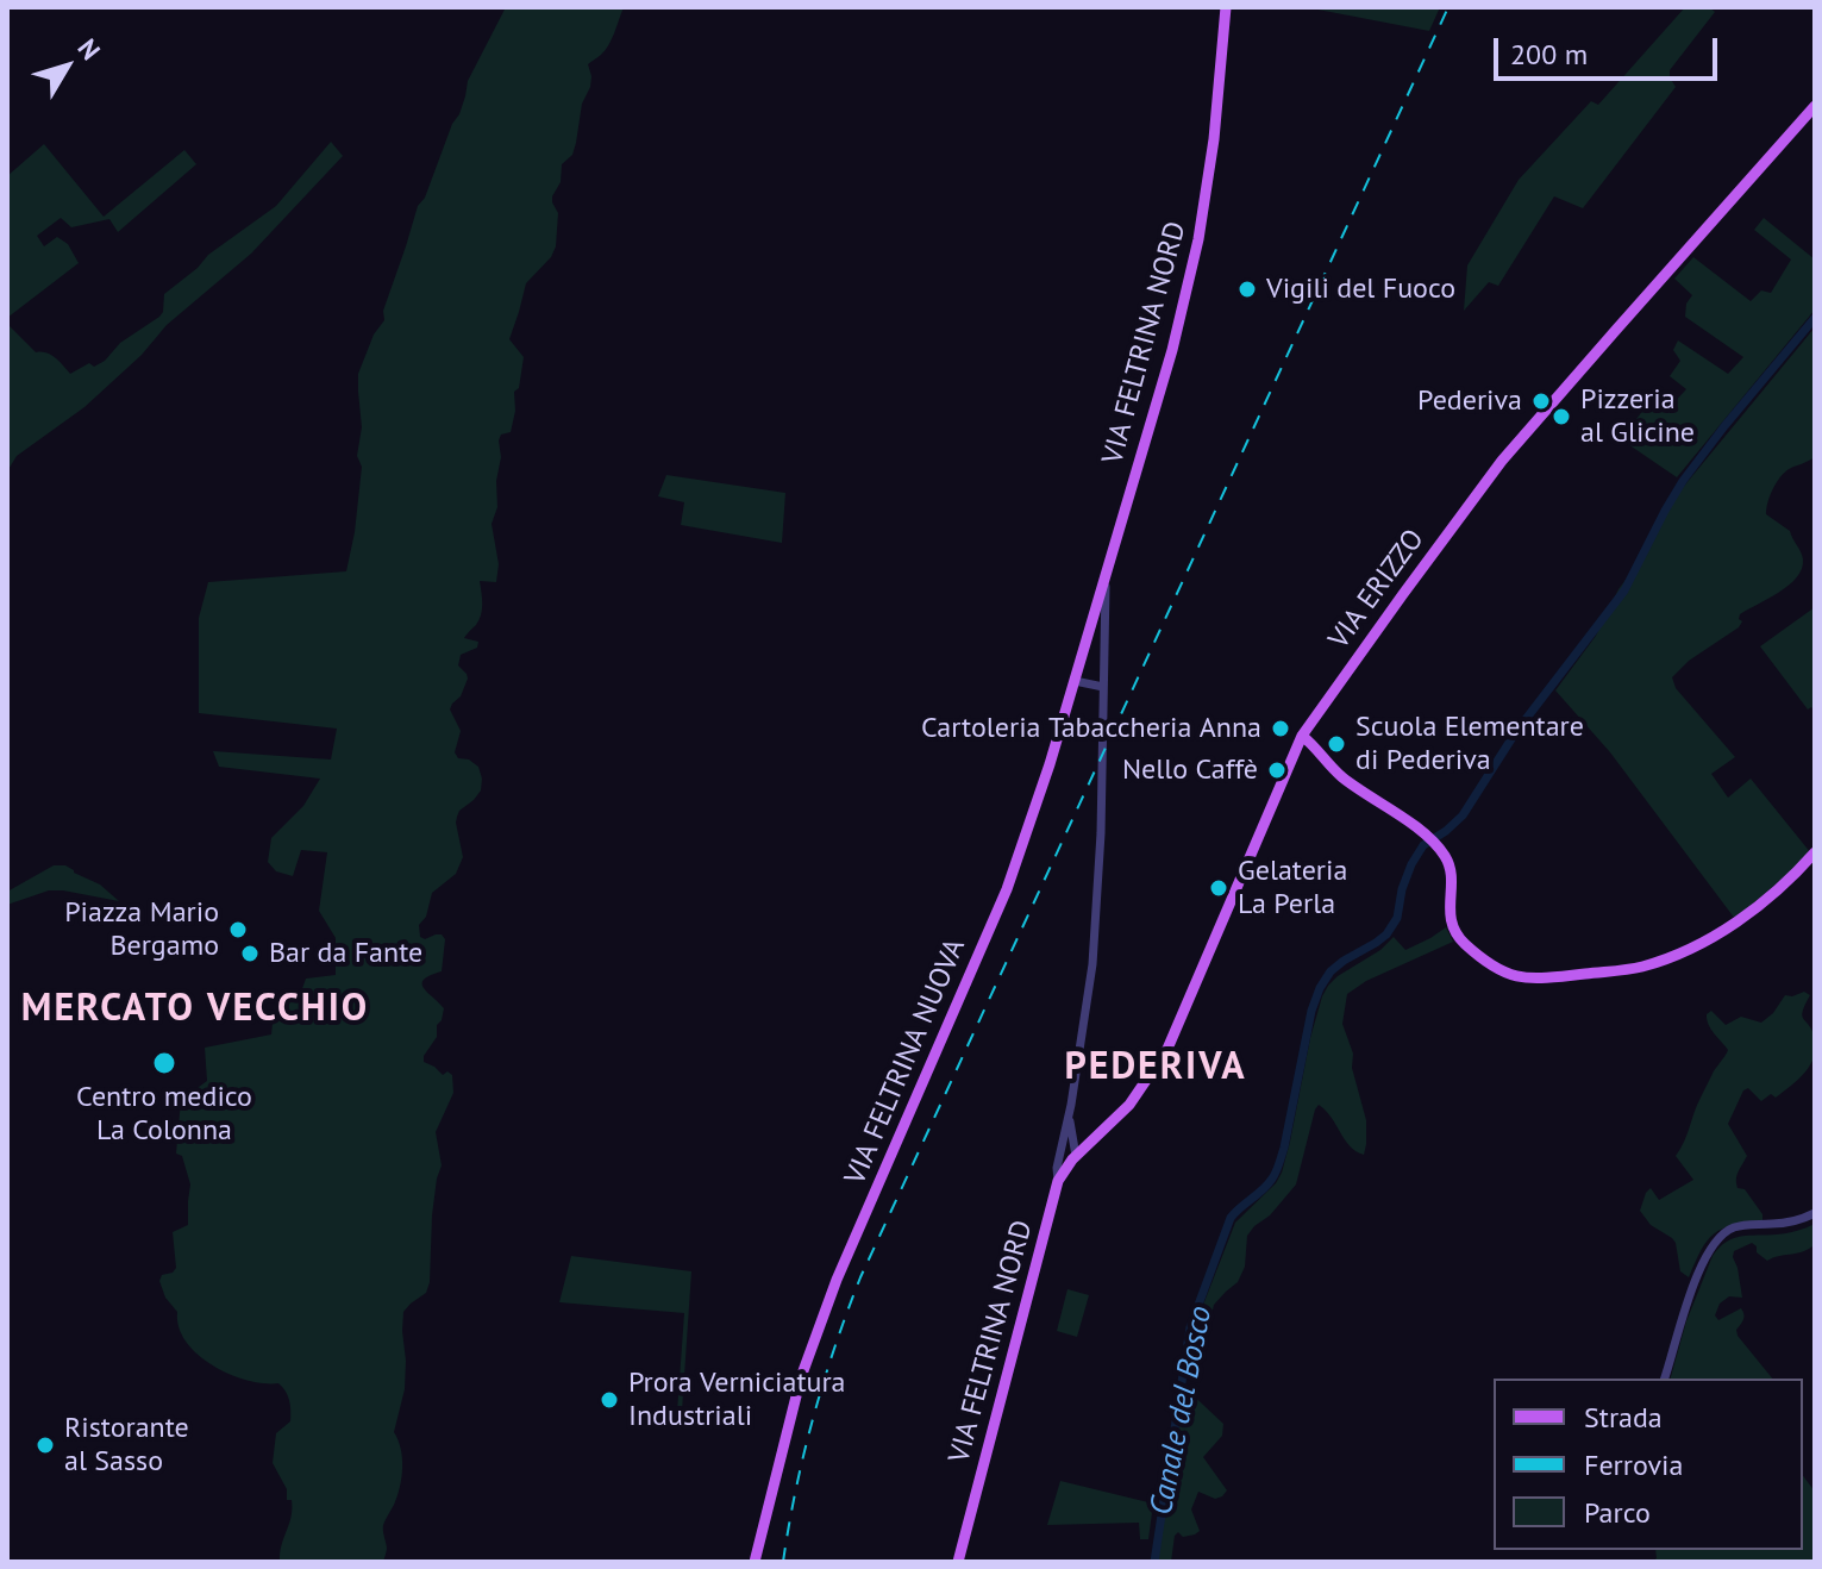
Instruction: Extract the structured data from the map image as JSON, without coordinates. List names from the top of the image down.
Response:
{
  "streets": {
    "main road": ["VIA FELTRINA NORD", "VIA ERIZZO", "VIA FELTRINA NUOVA"]
  },
  "crossings": [
    ["VIA FELTRINA NORD", "VIA ERIZZO"],
    ["VIA FELTRINA NORD", "VIA FELTRINA NUOVA"]
  ],
  "districts": ["MERCATO VECCHIO", "PEDERIVA"],
  "water": ["Canale del Bosco"],
  "places": [
    "Vigili del Fuoco",
    "Pederiva",
    "Pizzeria al Glicine",
    "Cartoleria Tabaccheria Anna",
    "Scuola Elementare di Pederiva",
    "Nello Caffè",
    "Gelateria La Perla",
    "Piazza Mario Bergamo",
    "Bar da Fante",
    "Centro medico La Colonna",
    "Prora Verniciatura Industriali",
    "Ristorante al Sasso"
  ],
  "legend": ["Strada", "Ferrovia", "Parco"],
  "scale_bar": "200 m",
  "north": "top right"
}
